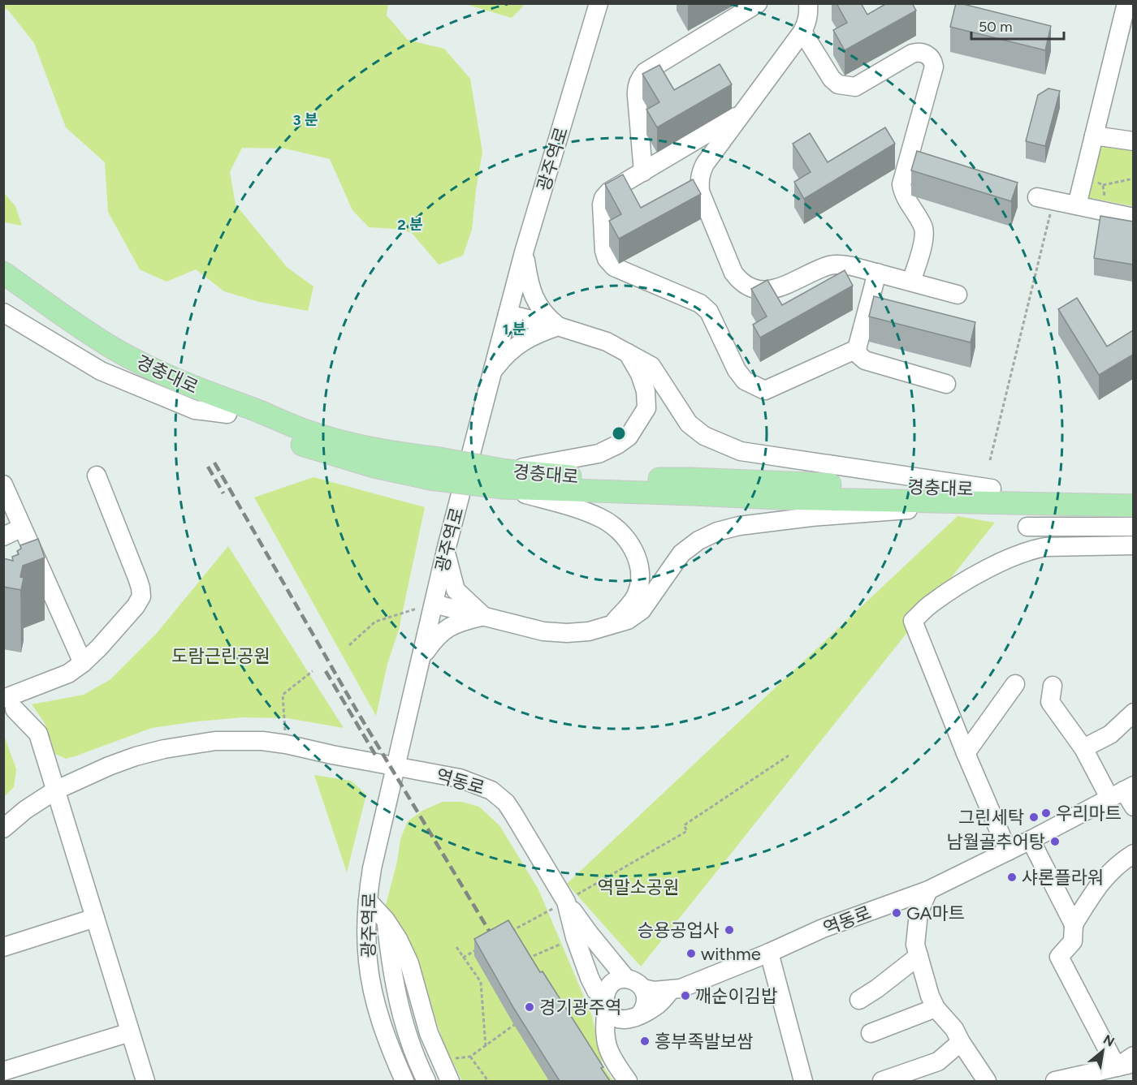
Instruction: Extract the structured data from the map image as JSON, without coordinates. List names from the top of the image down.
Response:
{
  "streets": {
    "main road": ["경충대로"],
    "street": ["광주역로", "역동로"]
  },
  "crossings": [
    ["광주역로", "역동로"]
  ],
  "parks": ["도람근린공원", "역말소공원"],
  "places": [
    "우리마트",
    "그린세탁",
    "남월골추어탕",
    "샤론플라워",
    "GA마트",
    "승용공업사",
    "withme",
    "깨순이김밥",
    "경기광주역",
    "흥부족발보쌈"
  ],
  "scale_bar": "50 m",
  "north": "top right",
  "rings": ["3 분", "2 분", "1 분"]
}
